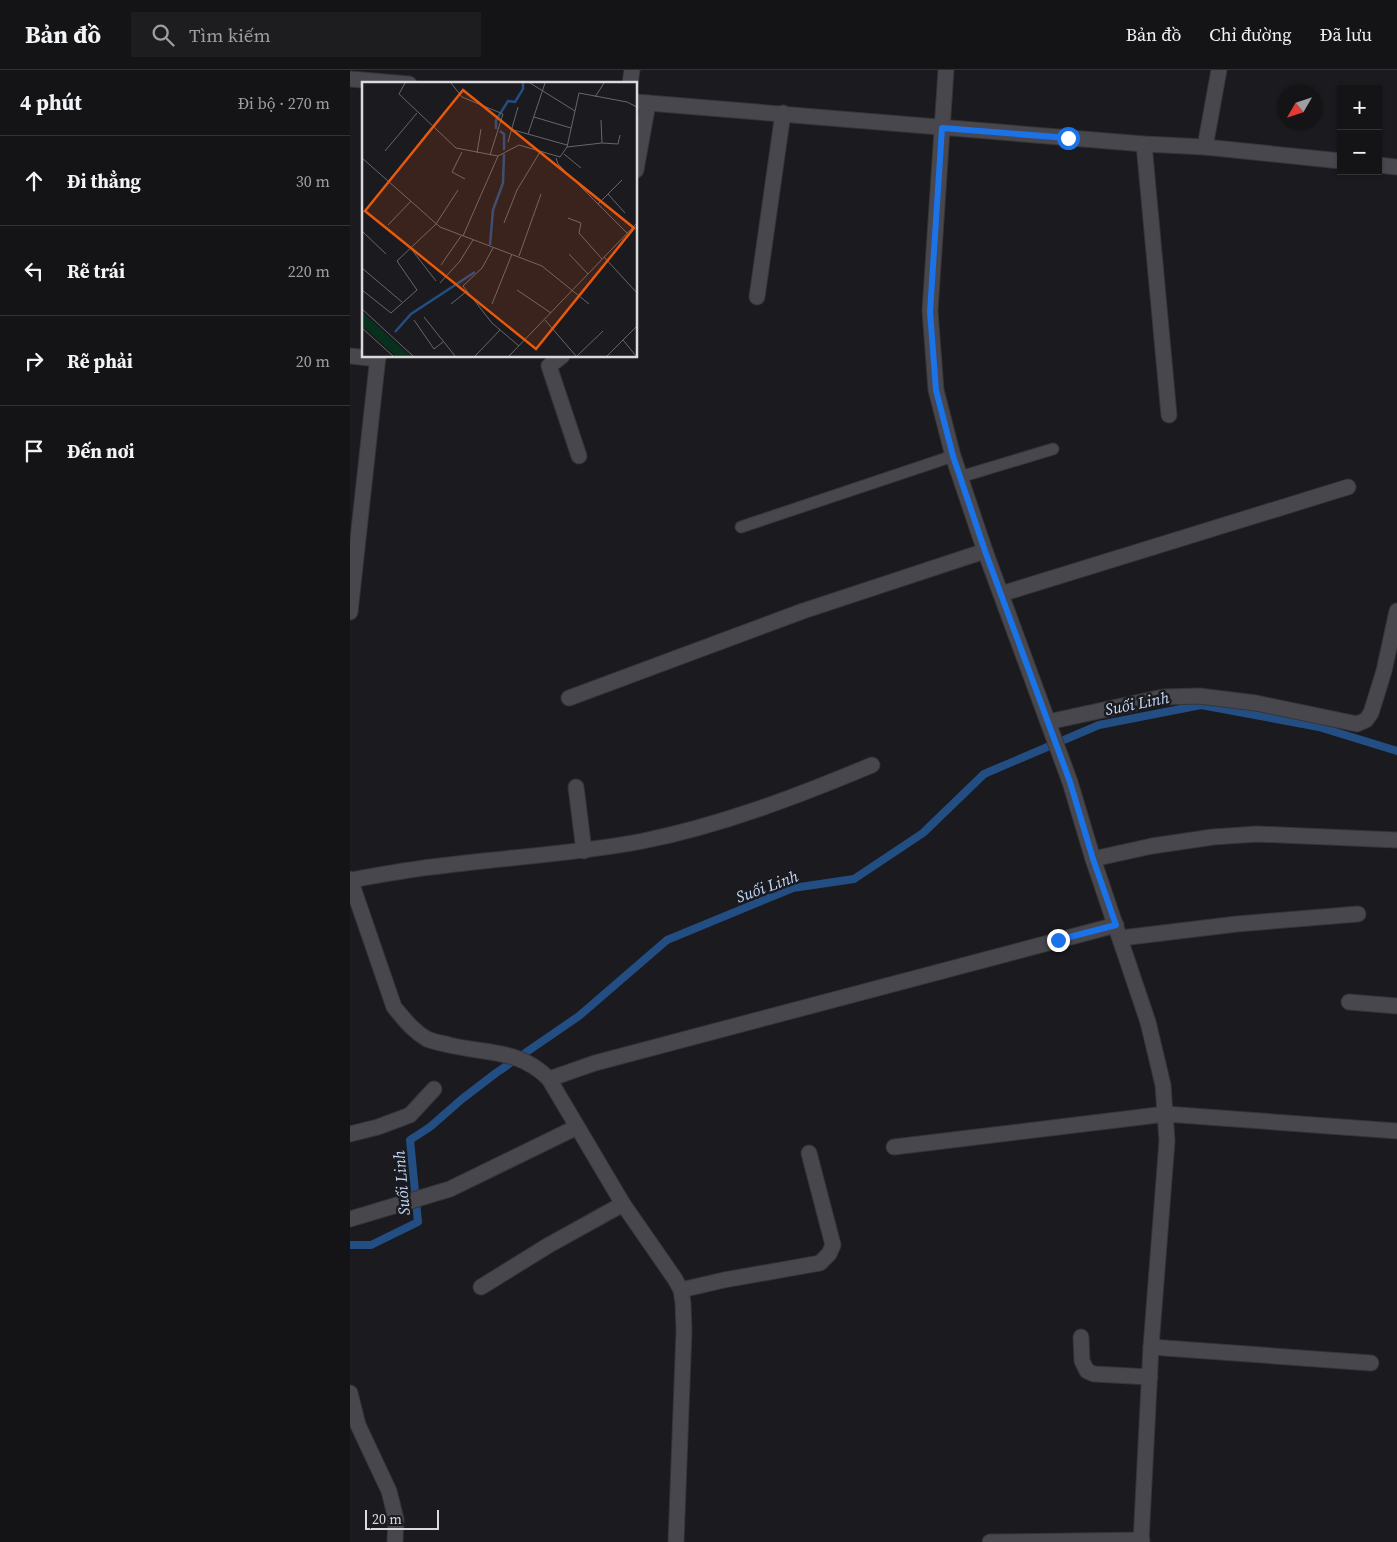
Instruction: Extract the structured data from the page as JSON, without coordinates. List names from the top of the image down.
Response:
{
  "water": ["Suối Linh"],
  "scale_bar": "20 m",
  "north": "bottom left",
  "page": {
    "header": "Bản đồ",
    "search": "Tìm kiếm",
    "nav": ["Bản đồ", "Chỉ đường", "Đã lưu"],
    "heading": ["4 phút", "Đi bộ · 270 m"],
    "map_buttons": ["+", "−"],
    "list": [
      ["Đi thẳng", "30 m"],
      ["Rẽ trái", "220 m"],
      ["Rẽ phải", "20 m"],
      "Đến nơi"
    ],
    "scale": "20 m"
  }
}
